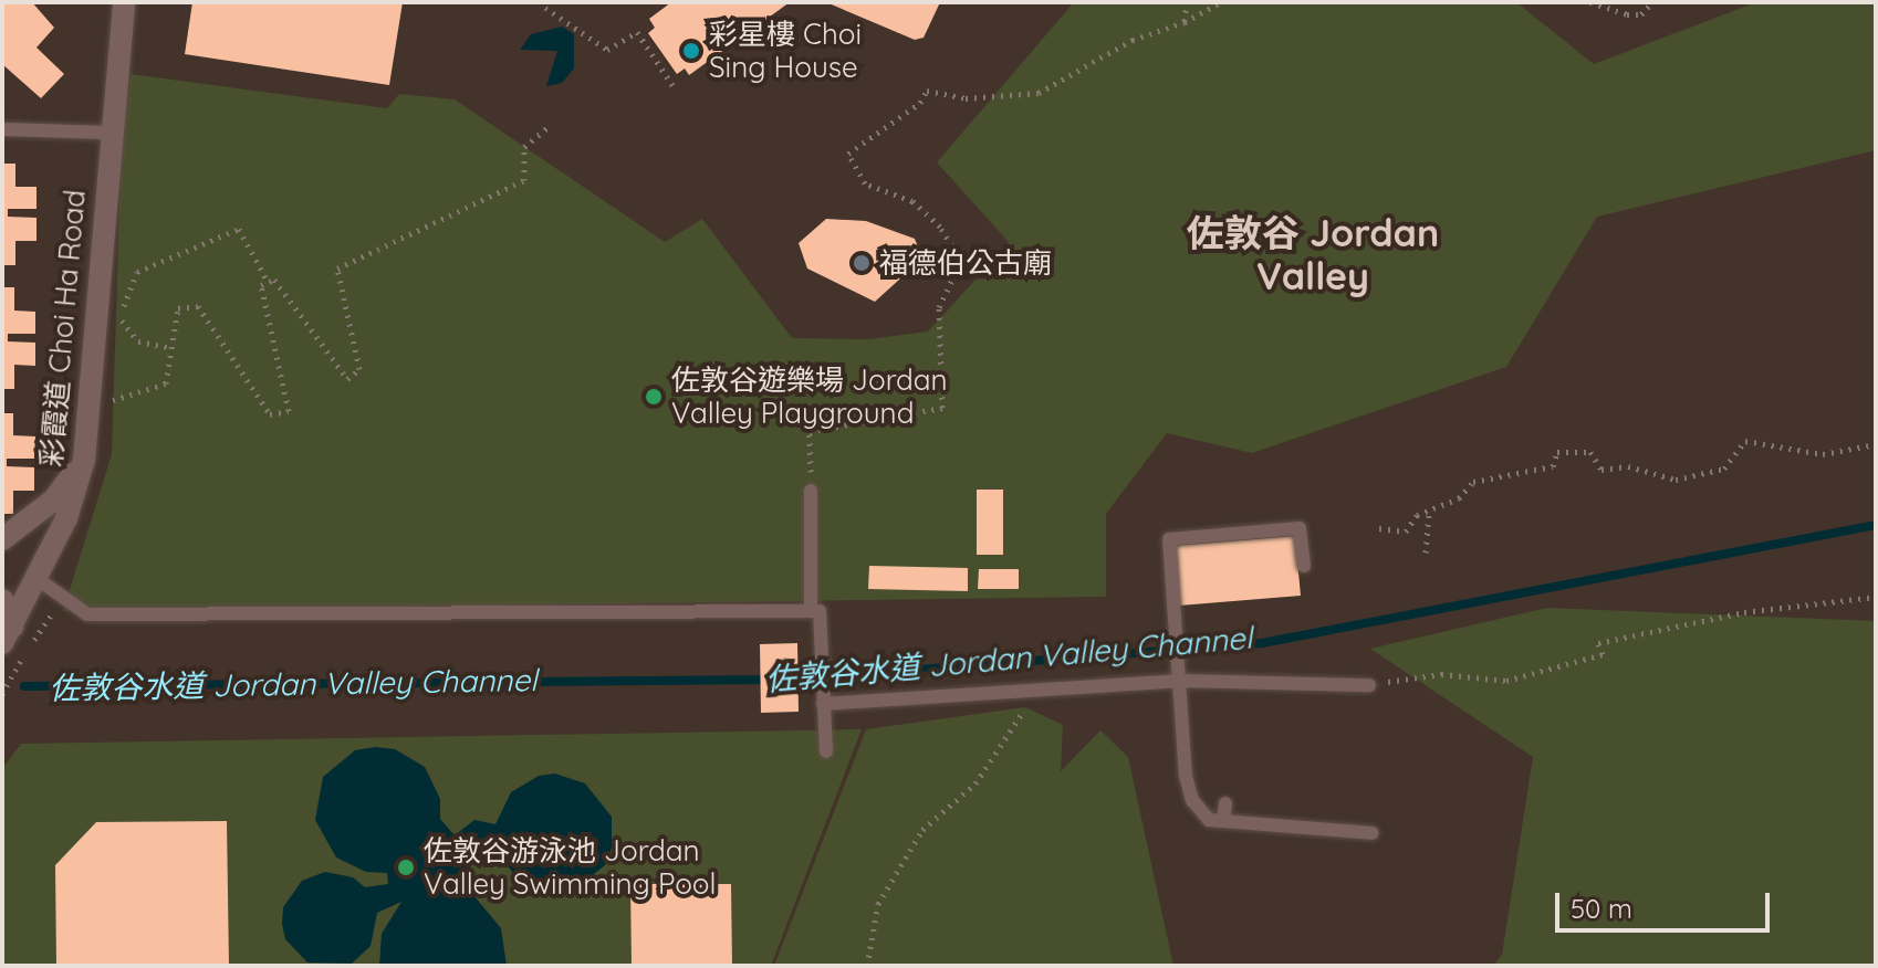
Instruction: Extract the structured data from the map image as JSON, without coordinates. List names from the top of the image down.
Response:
{
  "streets": {
    "street": ["彩霞道 Choi Ha Road"]
  },
  "districts": ["佐敦谷 Jordan Valley"],
  "water": ["佐敦谷水道 Jordan Valley Channel"],
  "places": [
    "彩星樓 Choi Sing House",
    "福德伯公古廟",
    "佐敦谷遊樂場 Jordan Valley Playground",
    "佐敦谷游泳池 Jordan Valley Swimming Pool"
  ],
  "scale_bar": "50 m"
}
